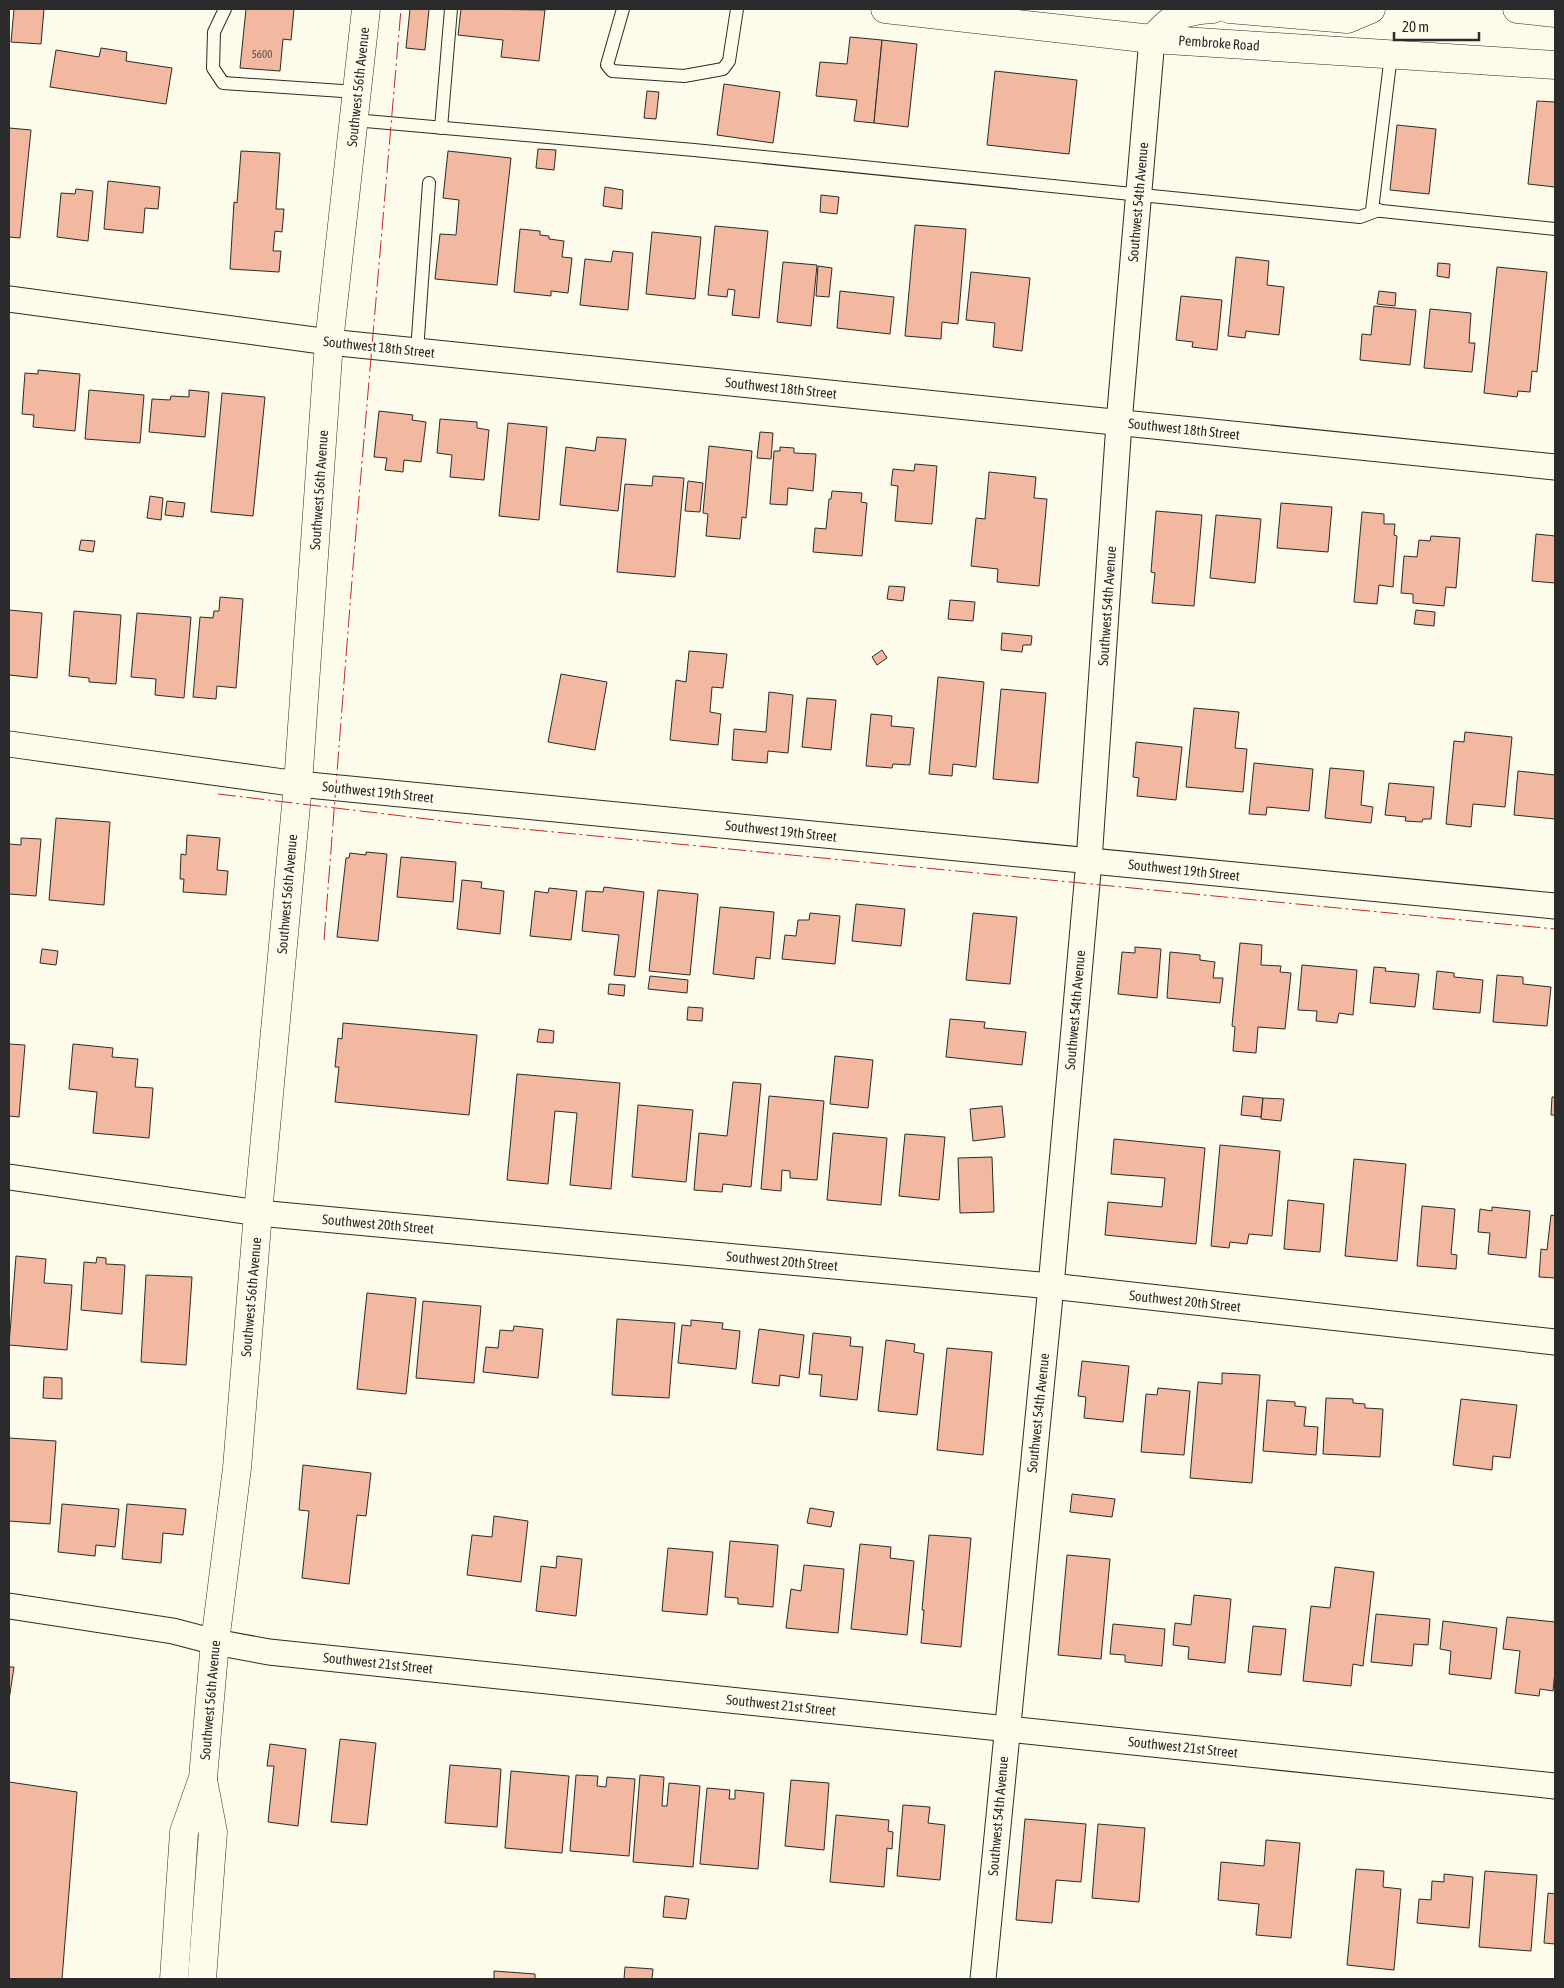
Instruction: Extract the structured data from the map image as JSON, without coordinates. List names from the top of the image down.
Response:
{
  "streets": {
    "street": [
      "Pembroke Road",
      "Southwest 56th Avenue",
      "Southwest 54th Avenue",
      "Southwest 18th Street",
      "Southwest 19th Street",
      "Southwest 20th Street",
      "Southwest 21st Street"
    ]
  },
  "crossings": [
    ["Pembroke Road", "Southwest 54th Avenue"],
    ["Southwest 56th Avenue", "Southwest 18th Street"],
    ["Southwest 56th Avenue", "Southwest 19th Street"],
    ["Southwest 56th Avenue", "Southwest 20th Street"],
    ["Southwest 56th Avenue", "Southwest 21st Street"],
    ["Southwest 54th Avenue", "Southwest 18th Street"],
    ["Southwest 54th Avenue", "Southwest 19th Street"],
    ["Southwest 54th Avenue", "Southwest 20th Street"],
    ["Southwest 54th Avenue", "Southwest 21st Street"]
  ],
  "house_numbers": ["5600"],
  "scale_bar": "20 m"
}
